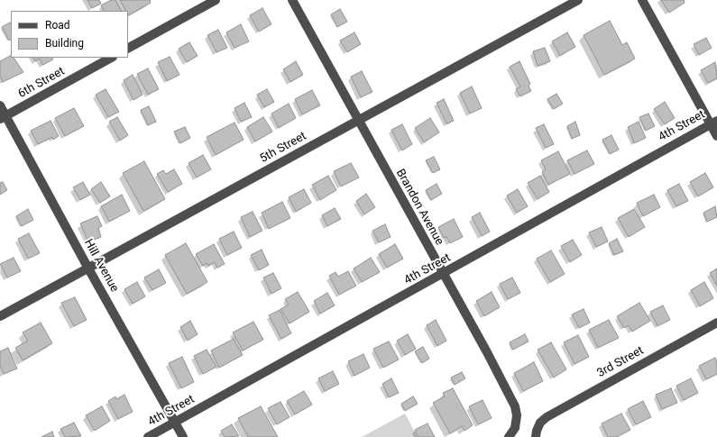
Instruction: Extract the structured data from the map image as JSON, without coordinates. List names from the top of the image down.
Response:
{
  "streets": {
    "street": [
      "6th Street",
      "4th Street",
      "5th Street",
      "Brandon Avenue",
      "Hill Avenue",
      "3rd Street"
    ]
  },
  "crossings": [
    ["6th Street", "Hill Avenue"],
    ["4th Street", "Brandon Avenue"],
    ["4th Street", "Hill Avenue"],
    ["5th Street", "Brandon Avenue"],
    ["5th Street", "Hill Avenue"]
  ],
  "legend": ["Road", "Building"]
}
